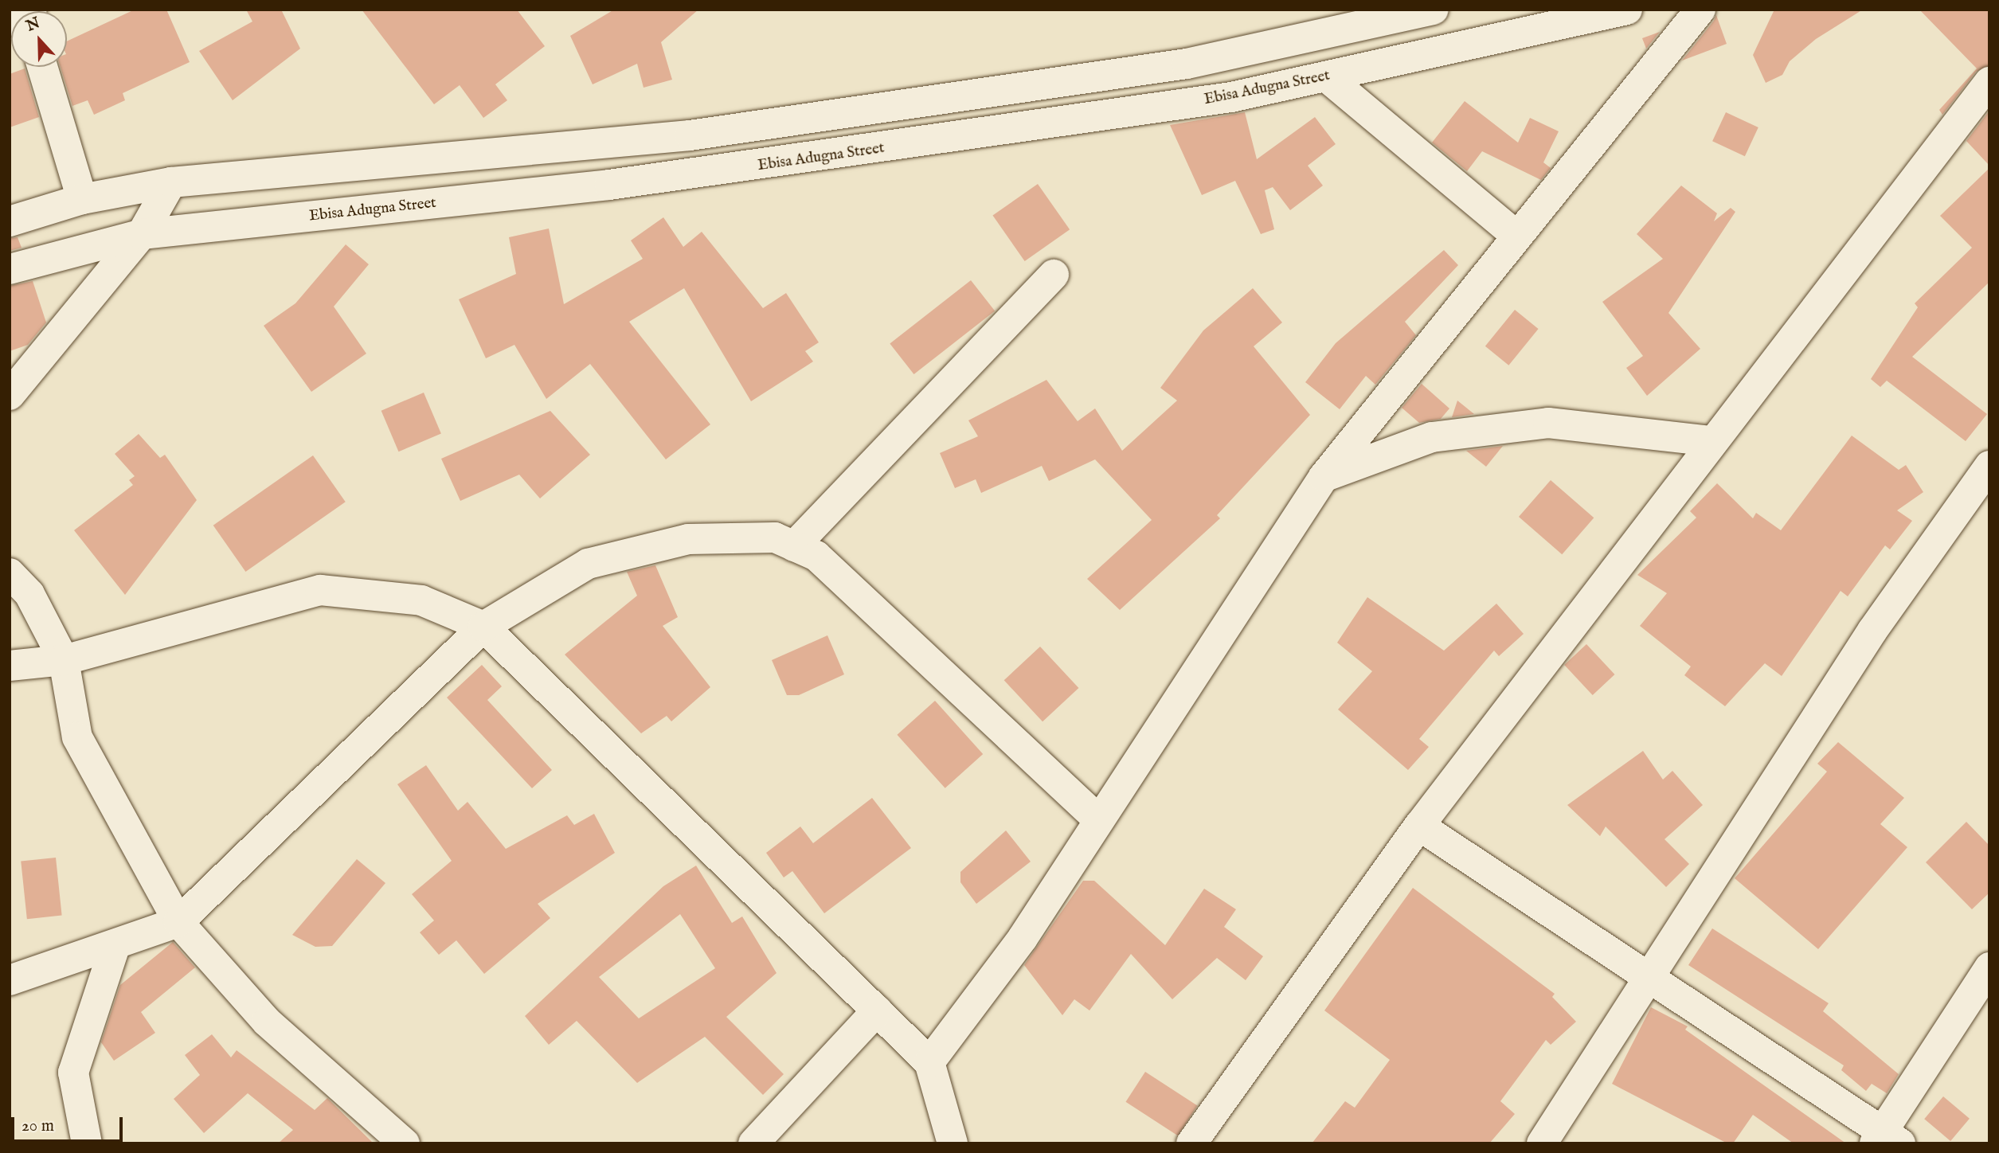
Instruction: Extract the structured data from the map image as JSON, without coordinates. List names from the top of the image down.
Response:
{
  "streets": {
    "street": ["Ebisa Adugna Street"]
  },
  "scale_bar": "20 m",
  "north": "top"
}
